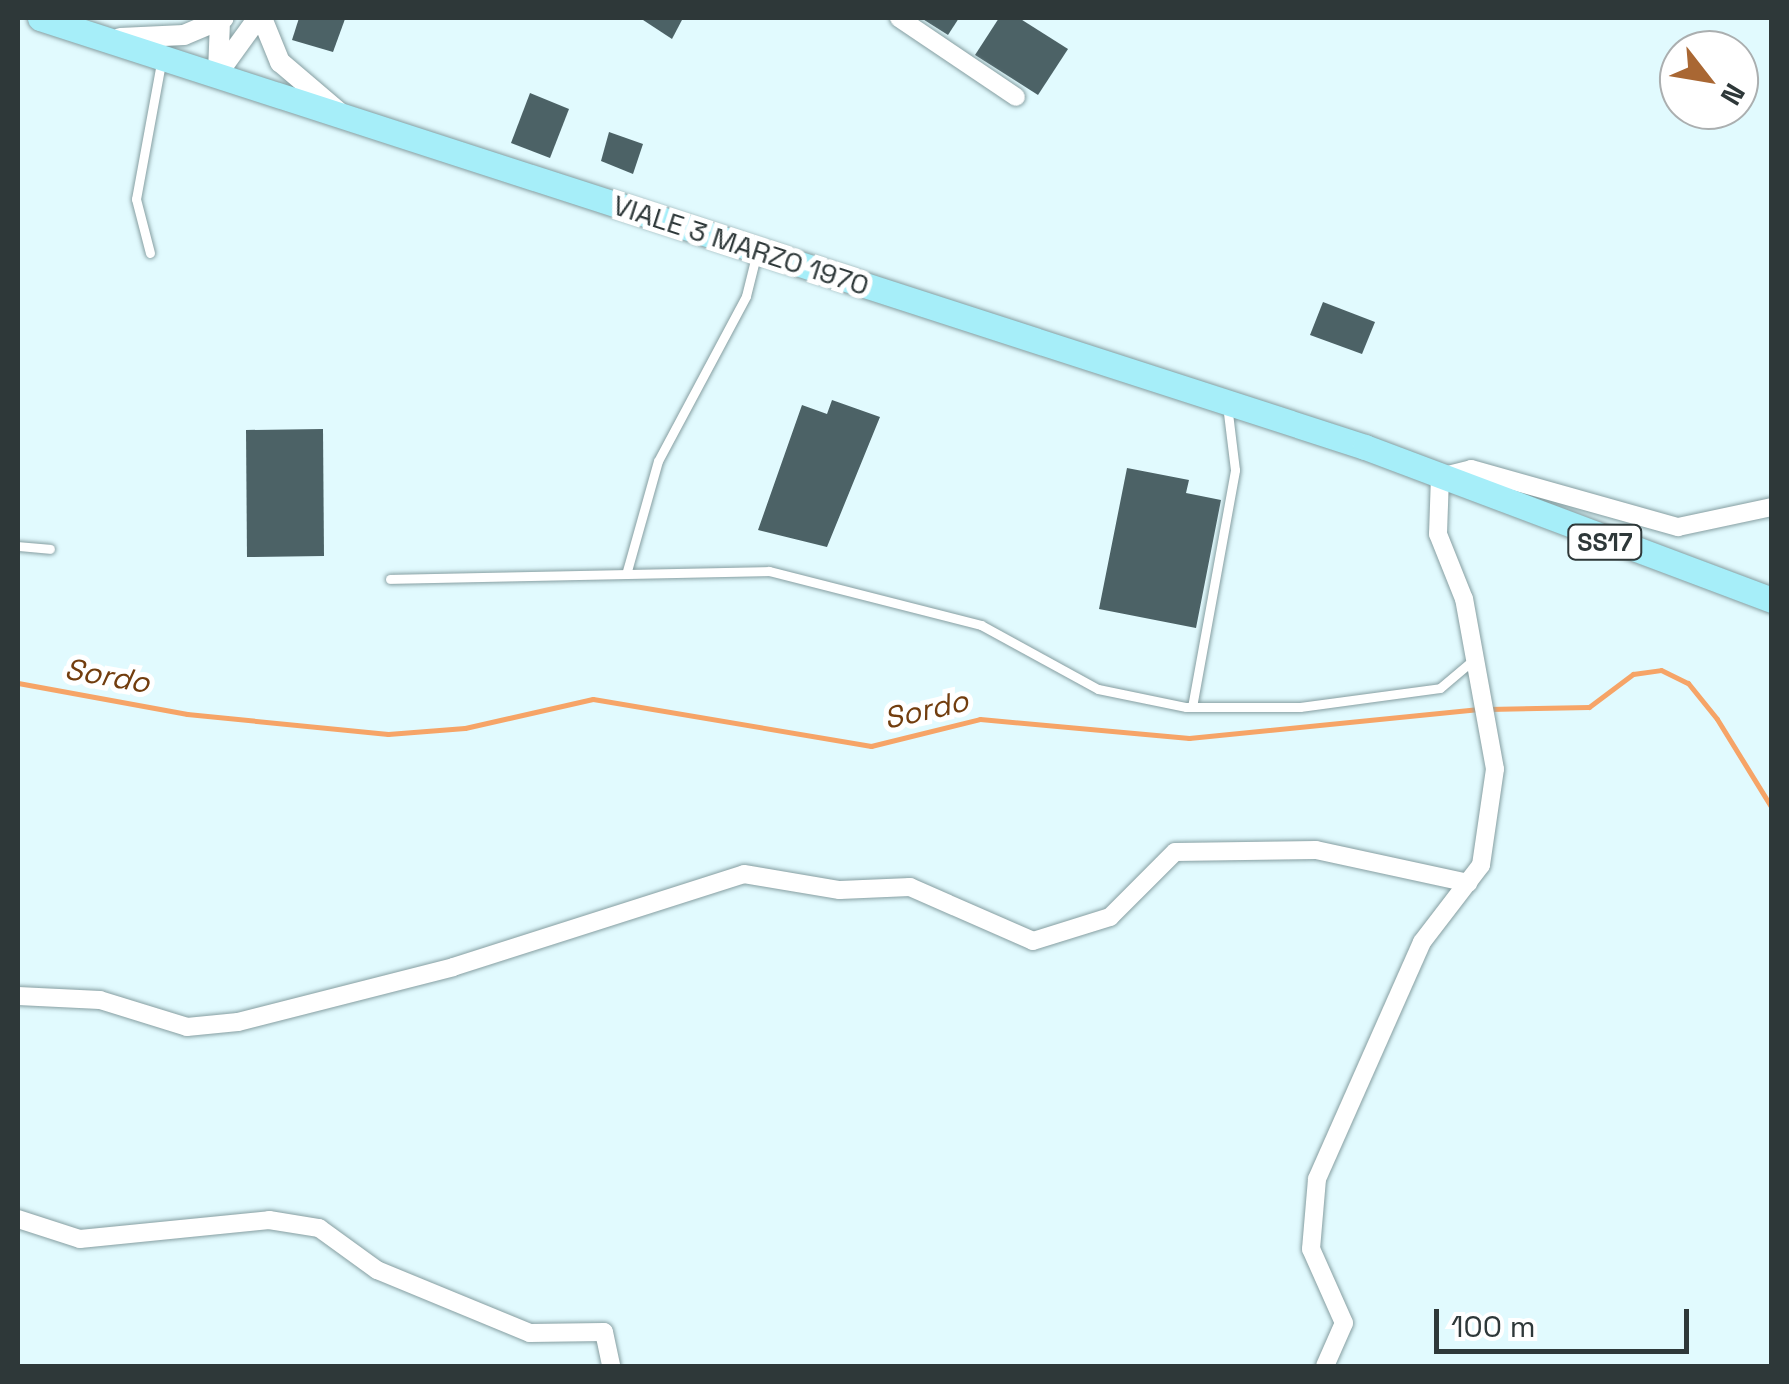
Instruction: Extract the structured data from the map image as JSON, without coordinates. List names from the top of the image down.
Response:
{
  "streets": {
    "main road": ["VIALE 3 MARZO 1970", "SS17"]
  },
  "crossings": [
    ["VIALE 3 MARZO 1970", "SS17"]
  ],
  "water": ["Sordo"],
  "scale_bar": "100 m",
  "north": "bottom right"
}
